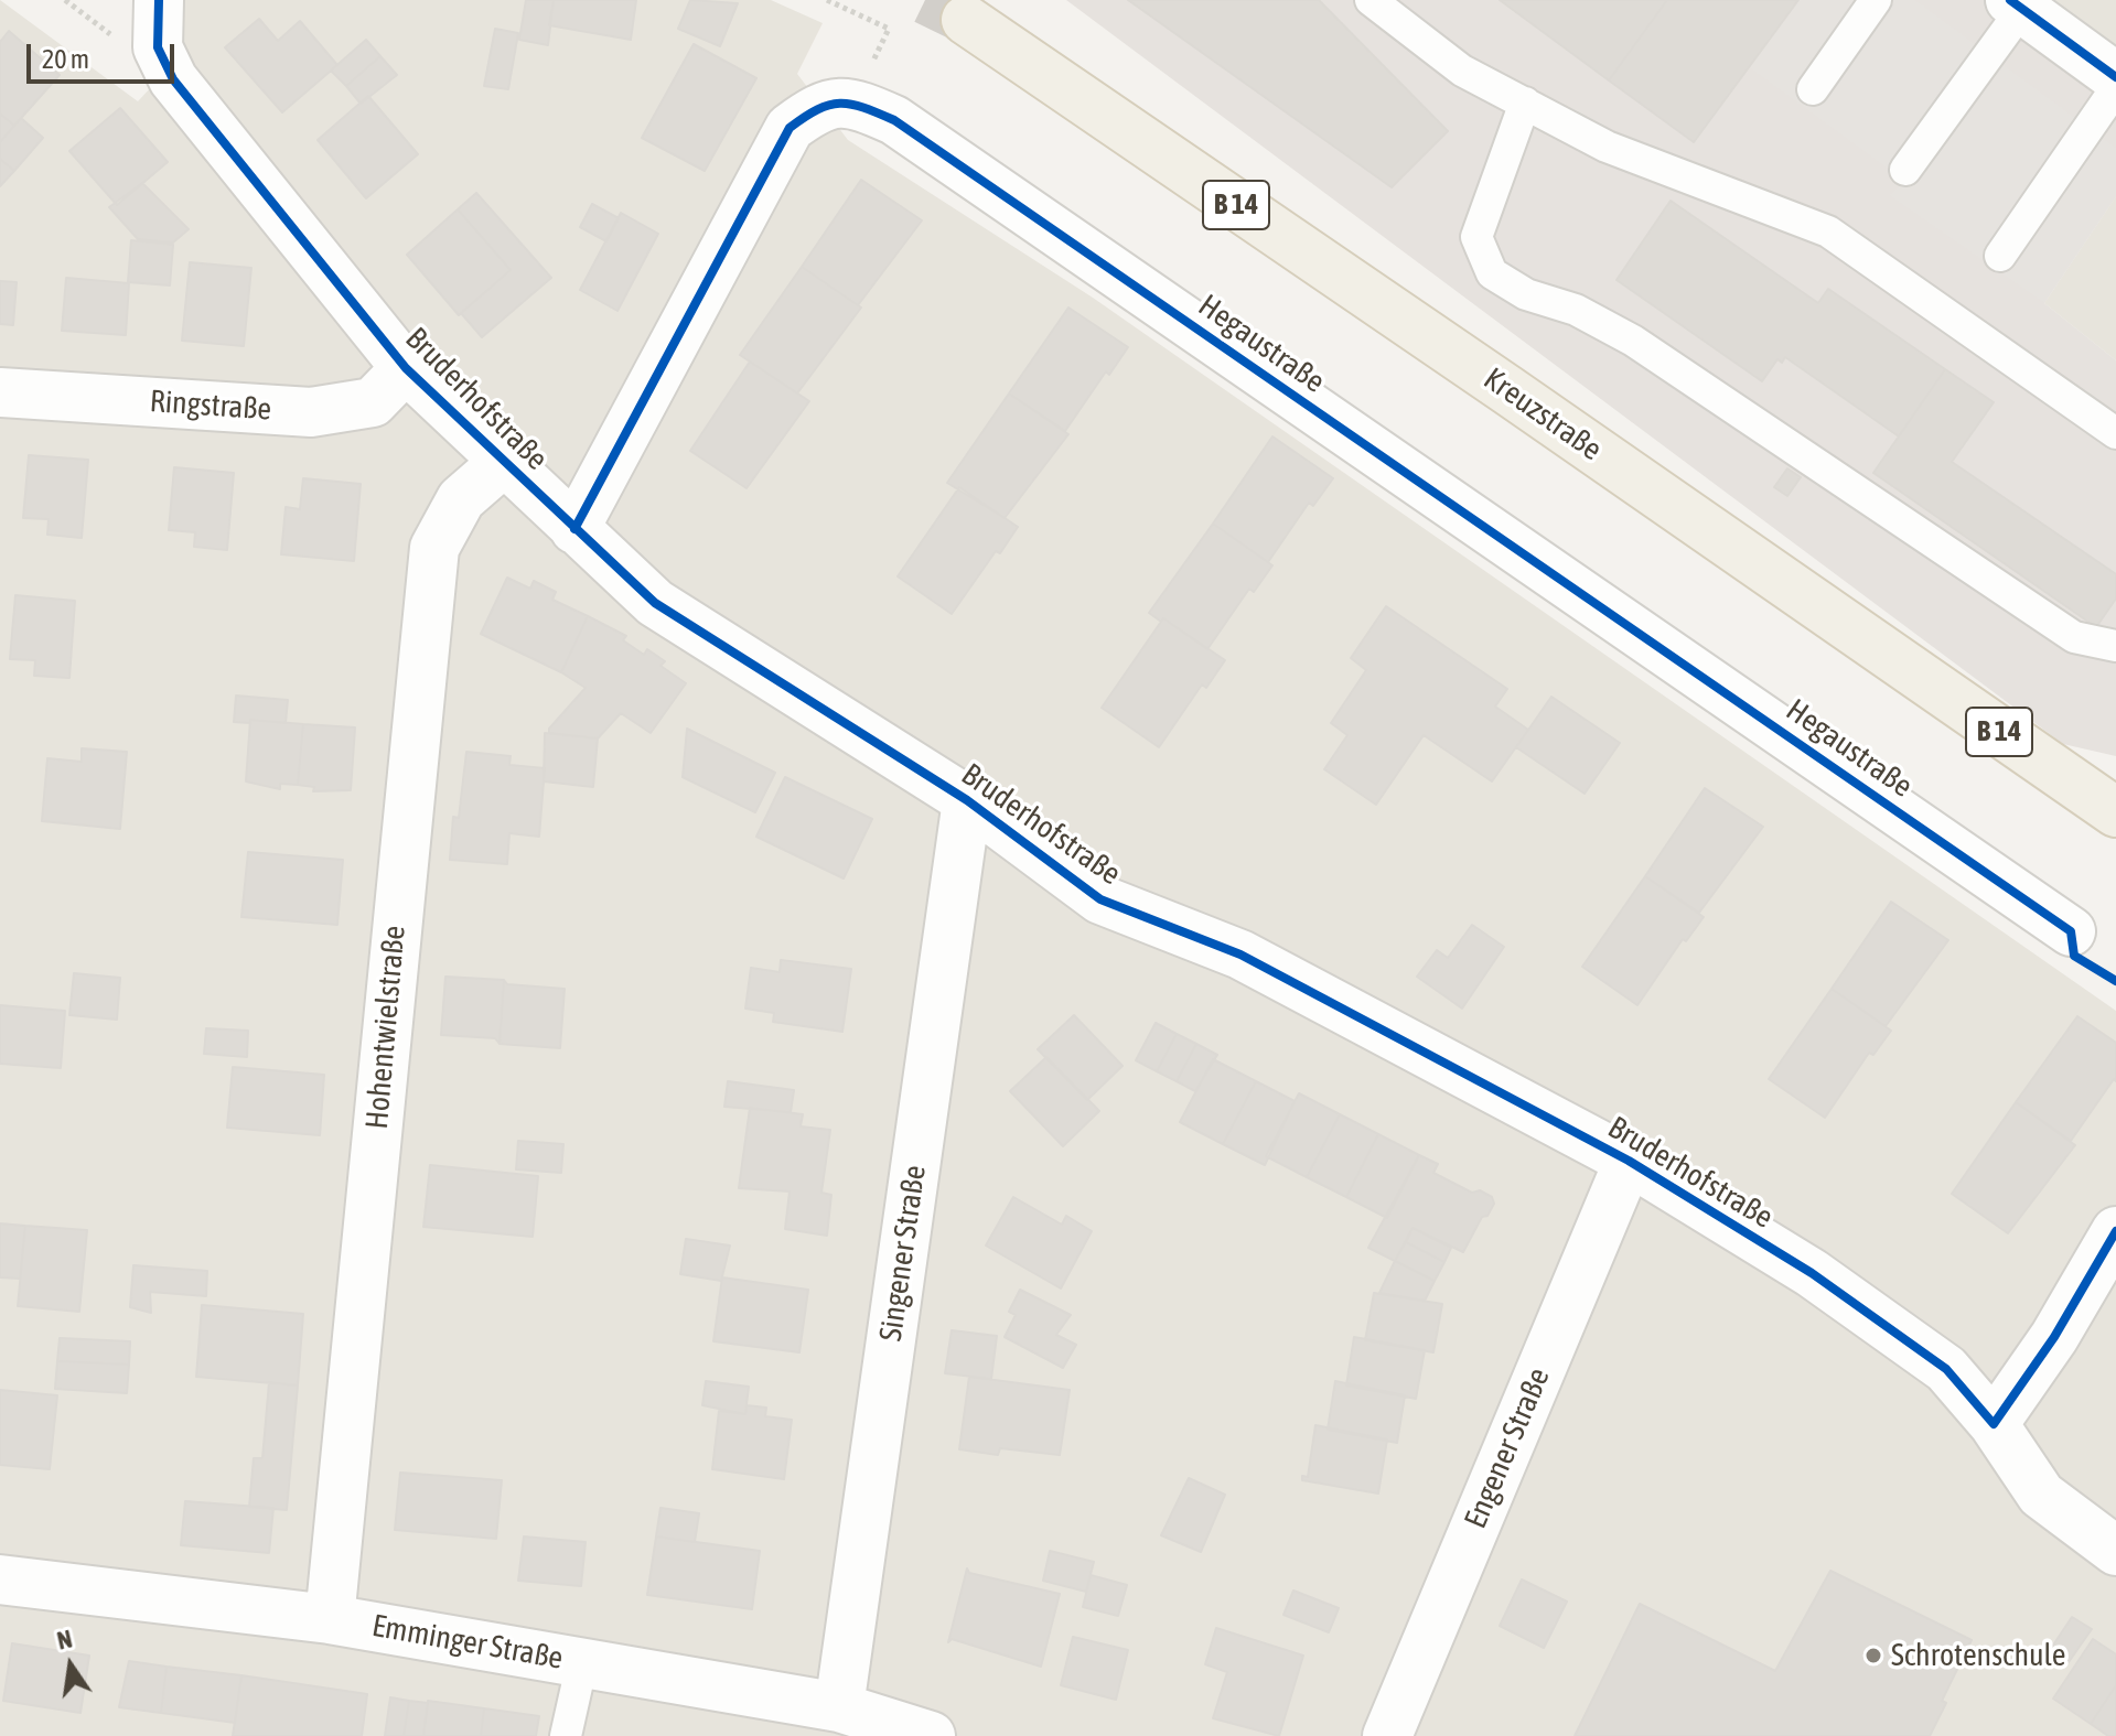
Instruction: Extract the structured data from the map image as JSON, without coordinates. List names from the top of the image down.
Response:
{
  "streets": {
    "main road": ["B 14", "Kreuzstraße"],
    "street": [
      "Hegaustraße",
      "Bruderhofstraße",
      "Ringstraße",
      "Hohentwielstraße",
      "Singener Straße",
      "Engener Straße",
      "Emminger Straße"
    ]
  },
  "crossings": [
    ["Bruderhofstraße", "Ringstraße"],
    ["Bruderhofstraße", "Hohentwielstraße"],
    ["Bruderhofstraße", "Singener Straße"],
    ["Bruderhofstraße", "Engener Straße"],
    ["Hohentwielstraße", "Emminger Straße"],
    ["Singener Straße", "Emminger Straße"]
  ],
  "places": ["Schrotenschule"],
  "scale_bar": "20 m",
  "north": "top"
}
